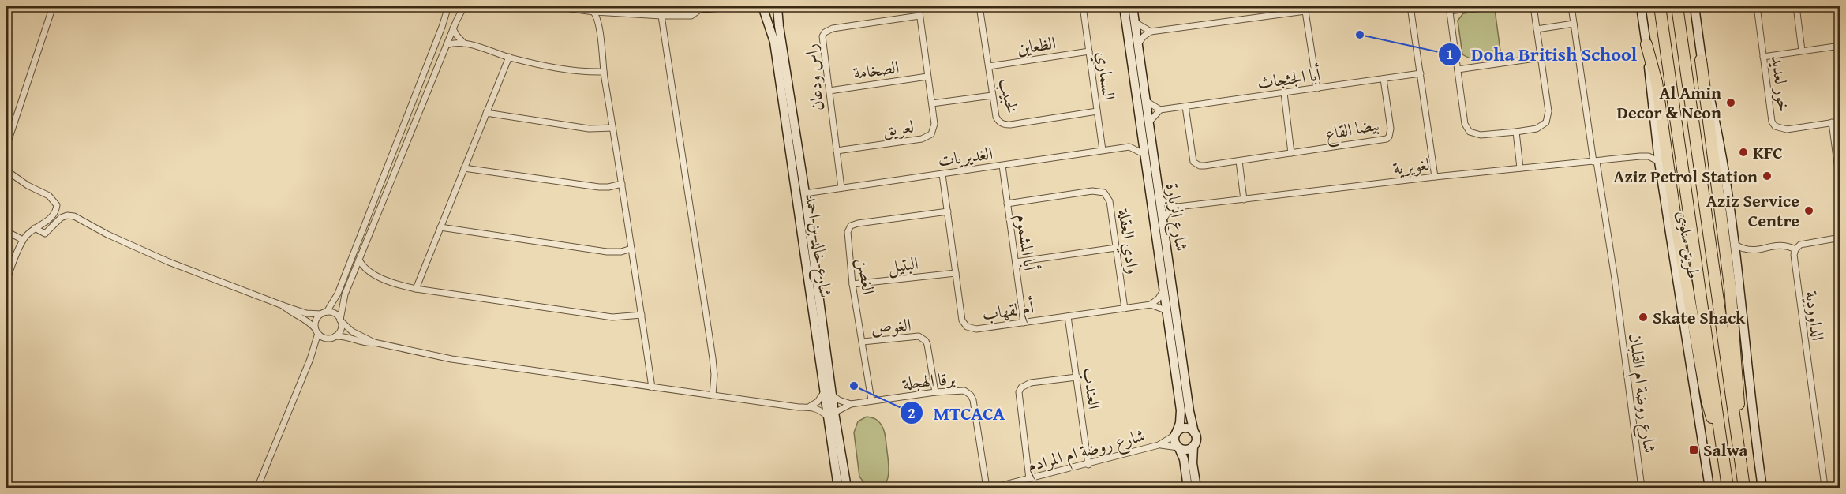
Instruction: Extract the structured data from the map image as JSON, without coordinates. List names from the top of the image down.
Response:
{
  "streets": {
    "highway": ["طريق سلوى"],
    "main road": ["شارع الزبارة", "شارع خالد بن احمد"],
    "street": [
      "الظعاين",
      "الصخامة",
      "السماري",
      "راس ودعان",
      "أبا الجثجاث",
      "خور لعديد",
      "لخبيب",
      "لعريق",
      "بيضا القاع",
      "الغديريات",
      "لغويرية",
      "وادي العقلة",
      "أبا المشموم",
      "البتيل",
      "الغصن",
      "أم لقهاب",
      "الداوودية",
      "الغوص",
      "برقا الهجلة",
      "العندب",
      "شارع روضة ام القلبان",
      "شارع روضة ام المرادم"
    ]
  },
  "crossings": [
    ["الظعاين", "السماري"],
    ["الظعاين", "لخبيب"],
    ["الصخامة", "راس ودعان"],
    ["الصخامة", "لعريق"],
    ["السماري", "لخبيب"],
    ["السماري", "الغديريات"],
    ["راس ودعان", "لعريق"],
    ["راس ودعان", "الغديريات"],
    ["أبا الجثجاث", "بيضا القاع"],
    ["لخبيب", "لعريق"],
    ["الغديريات", "أبا المشموم"],
    ["الغديريات", "شارع خالد بن احمد"],
    ["الغديريات", "أم لقهاب"],
    ["لغويرية", "شارع روضة ام القلبان"],
    ["شارع الزبارة", "أم لقهاب"],
    ["شارع الزبارة", "شارع روضة ام المرادم"],
    ["وادي العقلة", "أبا المشموم"],
    ["وادي العقلة", "أم لقهاب"],
    ["أبا المشموم", "أم لقهاب"],
    ["شارع خالد بن احمد", "برقا الهجلة"],
    ["البتيل", "الغصن"],
    ["البتيل", "أم لقهاب"],
    ["الغصن", "أم لقهاب"],
    ["الغصن", "الغوص"],
    ["الغصن", "برقا الهجلة"],
    ["أم لقهاب", "العندب"],
    ["الغوص", "برقا الهجلة"],
    ["العندب", "شارع روضة ام المرادم"]
  ],
  "places": {
    "other": [
      "Doha British School",
      "Al Amin Decor & Neon",
      "KFC",
      "Aziz Petrol Station",
      "Aziz Service Centre",
      "Skate Shack",
      "MTCACA"
    ],
    "transit": ["Salwa"]
  }
}
